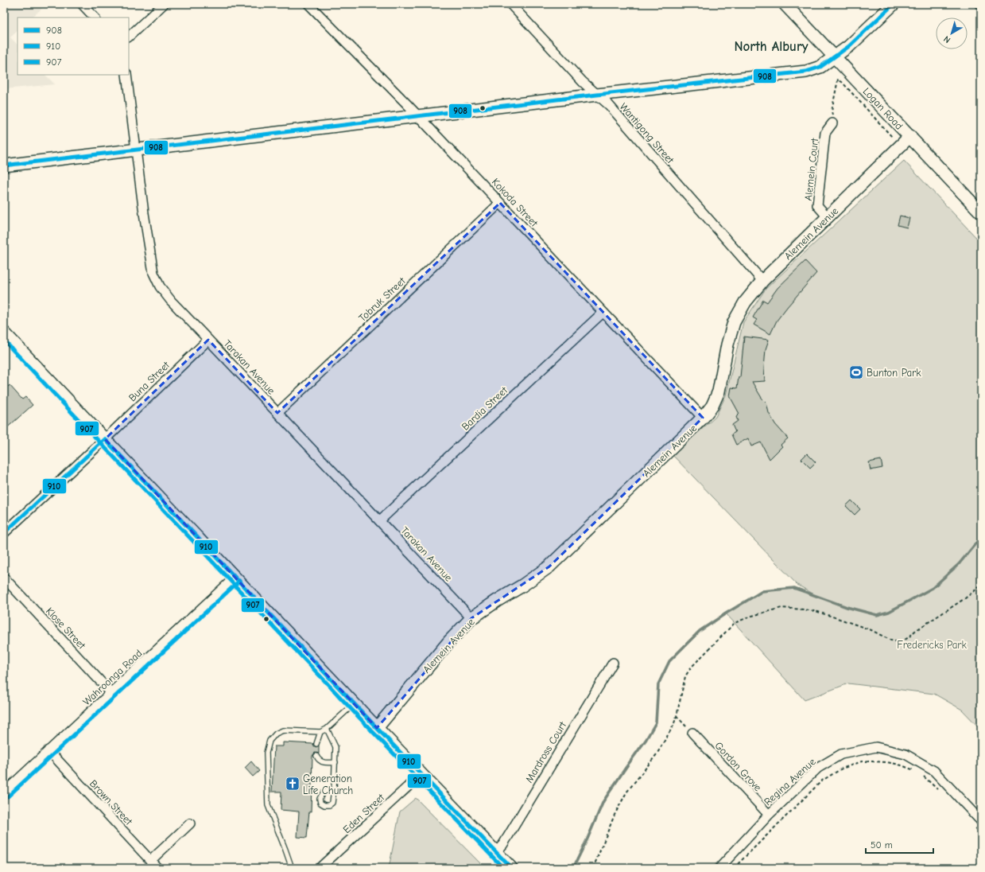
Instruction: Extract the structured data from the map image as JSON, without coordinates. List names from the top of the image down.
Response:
{
  "streets": {
    "main road": ["Logan Road", "Alemein Avenue"],
    "street": [
      "Wantigong Street",
      "Alemein Court",
      "Kokoda Street",
      "Tobruk Street",
      "Tarakan Avenue",
      "Buna Street",
      "Bardia Street",
      "Klose Street",
      "Wahroonga Road",
      "Mardross Court",
      "Gordon Grove",
      "Regina Avenue",
      "Brown Street",
      "Eden Street"
    ]
  },
  "crossings": [
    ["Logan Road", "Alemein Avenue"],
    ["Wantigong Street", "Alemein Avenue"],
    ["Alemein Court", "Alemein Avenue"],
    ["Kokoda Street", "Alemein Avenue"],
    ["Kokoda Street", "Tobruk Street"],
    ["Kokoda Street", "Bardia Street"],
    ["Alemein Avenue", "Tarakan Avenue"],
    ["Tobruk Street", "Tarakan Avenue"],
    ["Tarakan Avenue", "Buna Street"],
    ["Tarakan Avenue", "Bardia Street"],
    ["Klose Street", "Wahroonga Road"],
    ["Wahroonga Road", "Brown Street"],
    ["Gordon Grove", "Regina Avenue"]
  ],
  "districts": ["North Albury"],
  "parks": ["Fredericks Park"],
  "places": {
    "sports": ["Bunton Park"],
    "church": ["Generation Life Church"]
  },
  "lines": ["transit line 908", "transit line 907", "transit line 910"],
  "legend": ["908", "910", "907"],
  "scale_bar": "50 m",
  "north": "bottom left"
}
